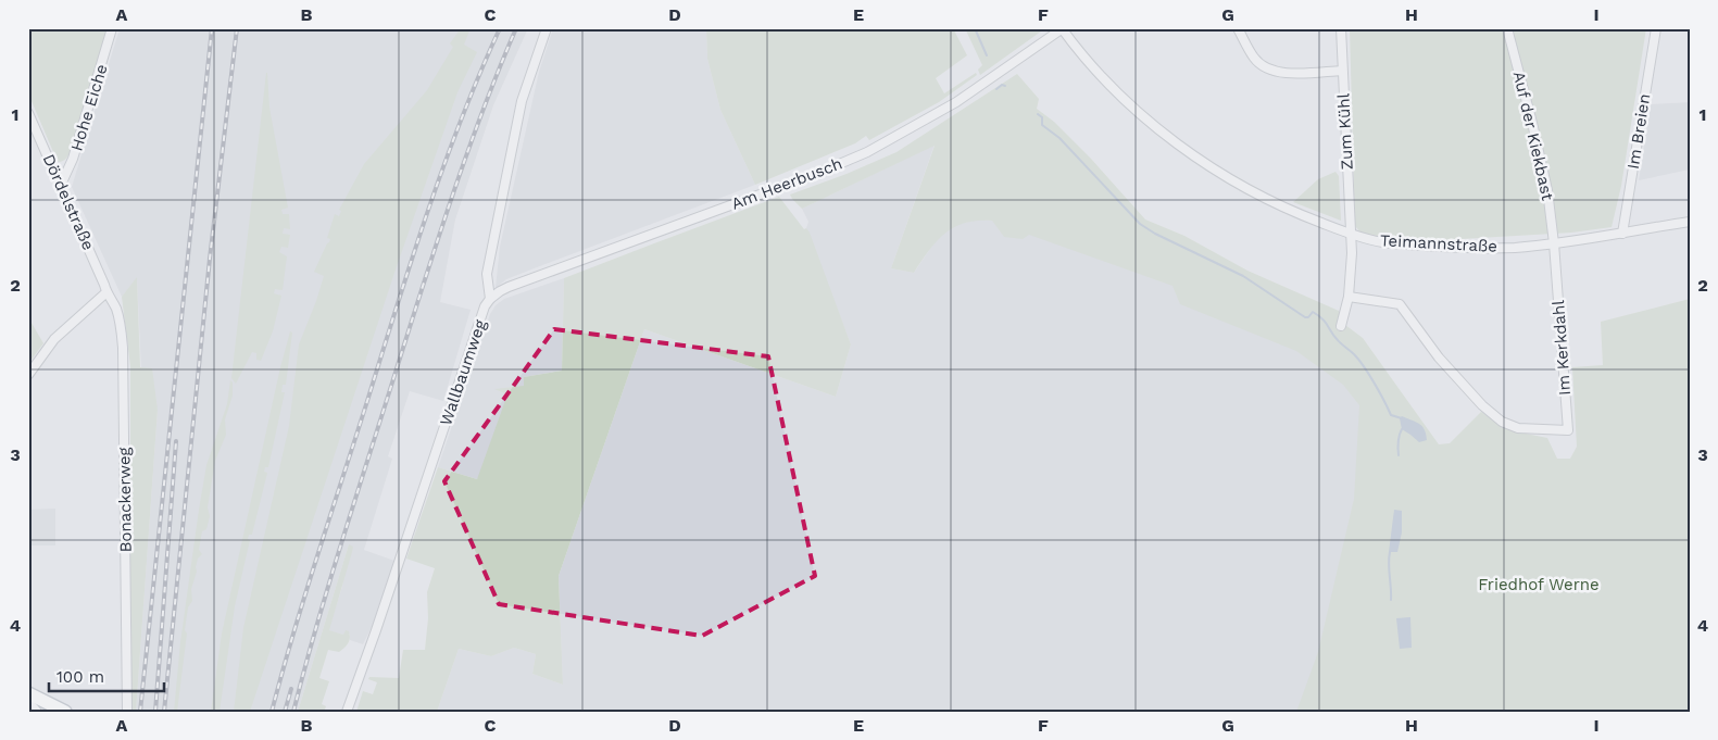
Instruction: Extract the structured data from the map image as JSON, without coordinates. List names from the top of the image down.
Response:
{
  "streets": {
    "street": [
      "Hohe Eiche",
      "Zum Kühl",
      "Im Breien",
      "Auf der Kiekbast",
      "Am Heerbusch",
      "Dördelstraße",
      "Teimannstraße",
      "Im Kerkdahl",
      "Wallbaumweg",
      "Bonackerweg"
    ]
  },
  "crossings": [
    ["Hohe Eiche", "Dördelstraße"],
    ["Zum Kühl", "Teimannstraße"],
    ["Zum Kühl", "Im Kerkdahl"],
    ["Im Breien", "Teimannstraße"],
    ["Auf der Kiekbast", "Teimannstraße"],
    ["Auf der Kiekbast", "Im Kerkdahl"],
    ["Am Heerbusch", "Teimannstraße"],
    ["Am Heerbusch", "Wallbaumweg"],
    ["Dördelstraße", "Bonackerweg"],
    ["Teimannstraße", "Im Kerkdahl"]
  ],
  "parks": ["Friedhof Werne"],
  "scale_bar": "100 m",
  "grid": {
    "columns": [
      "A",
      "B",
      "C",
      "D",
      "E",
      "F",
      "G",
      "H",
      "I"
    ],
    "rows": [
      "1",
      "2",
      "3",
      "4"
    ]
  }
}
